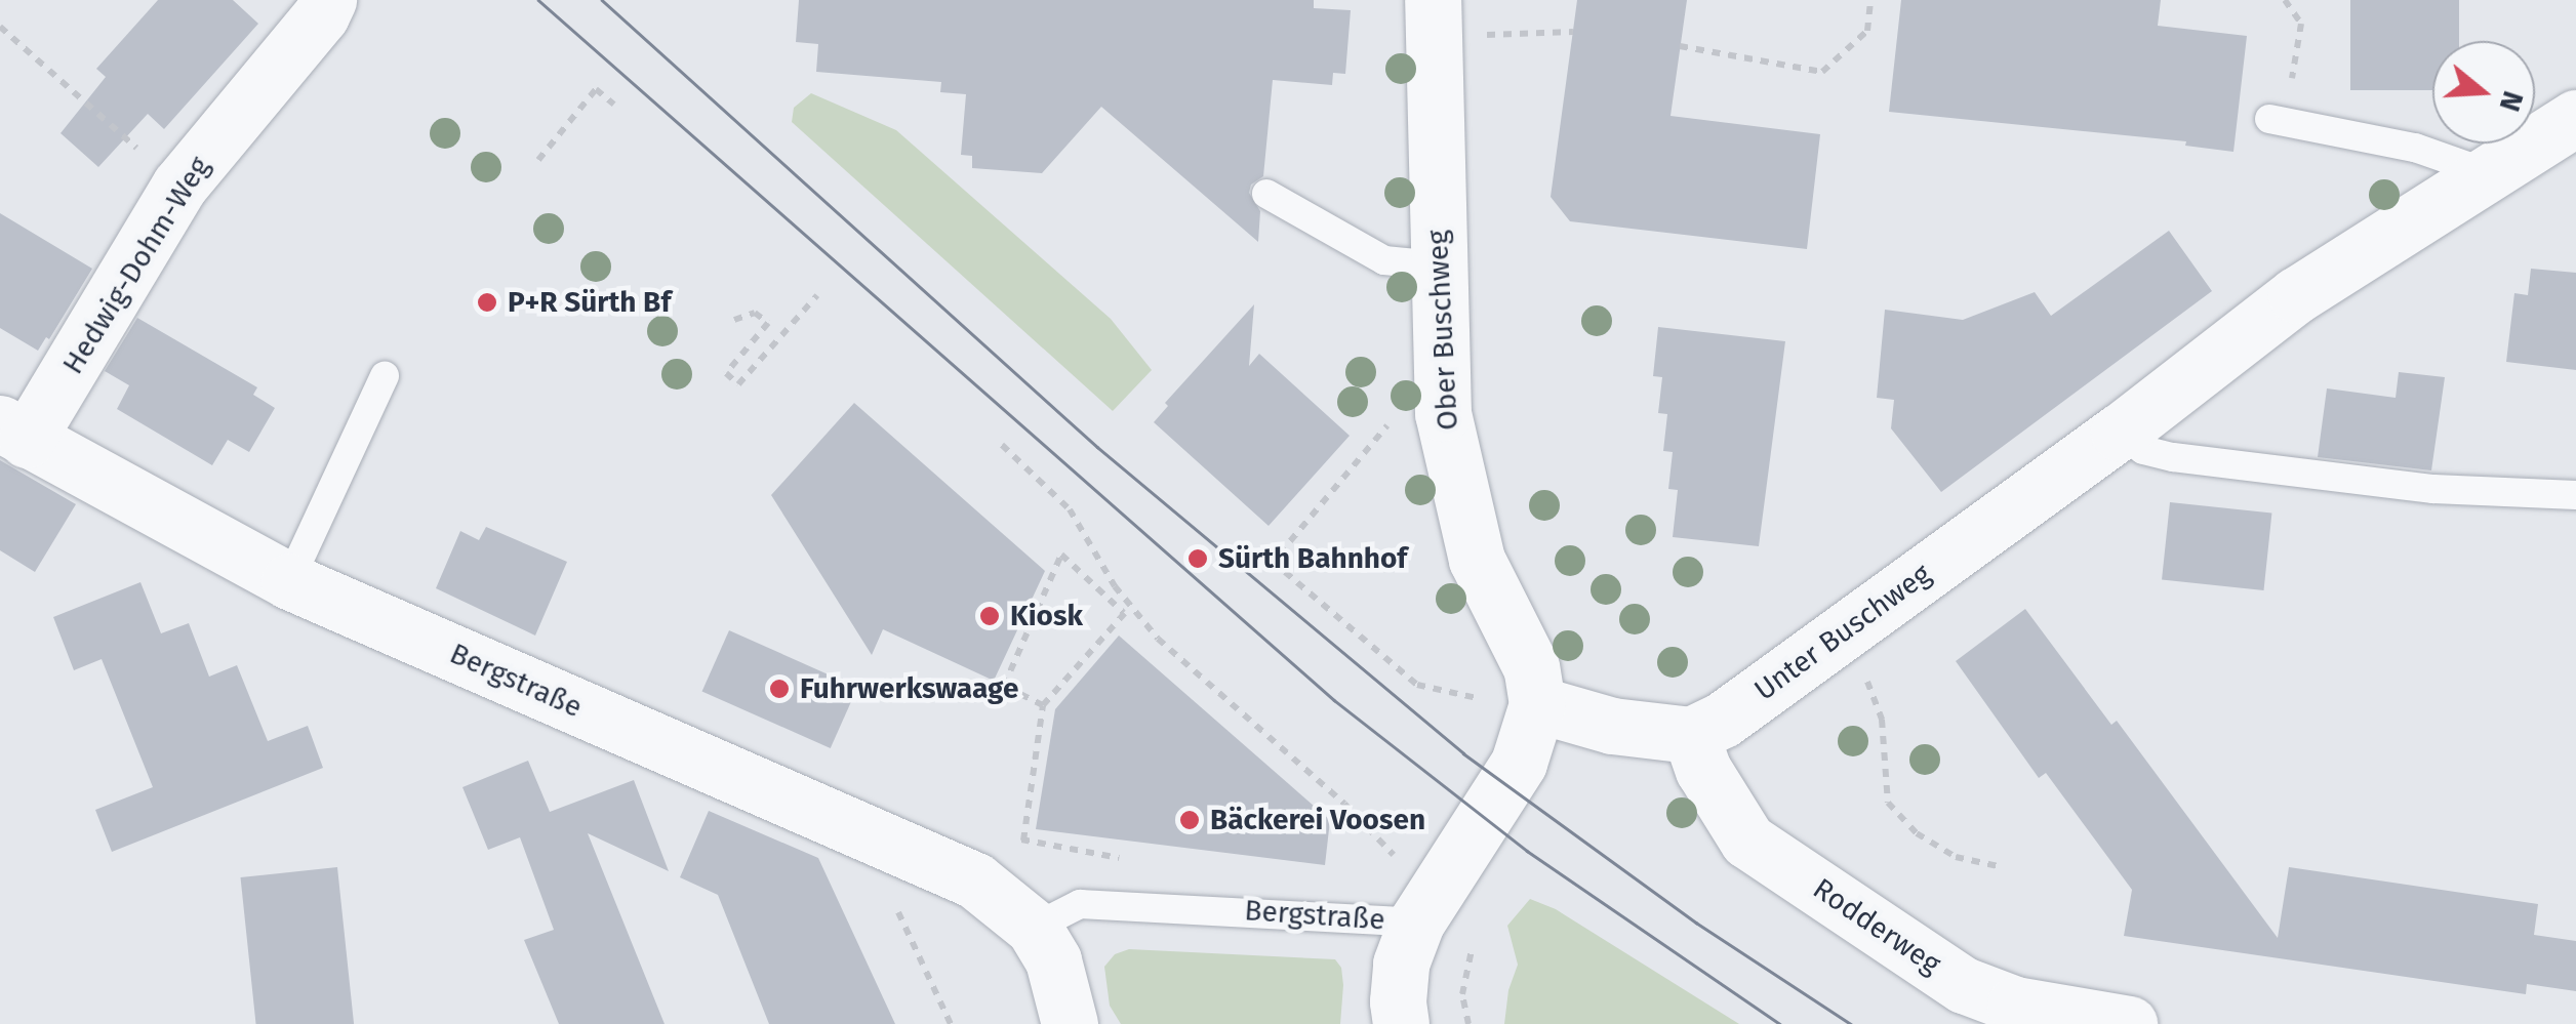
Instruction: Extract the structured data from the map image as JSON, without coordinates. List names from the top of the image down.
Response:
{
  "streets": {
    "street": [
      "Hedwig-Dohm-Weg",
      "Ober Buschweg",
      "Unter Buschweg",
      "Bergstraße",
      "Rodderweg"
    ]
  },
  "crossings": [
    ["Hedwig-Dohm-Weg", "Bergstraße"],
    ["Unter Buschweg", "Rodderweg"]
  ],
  "places": [
    "P+R Sürth Bf",
    "Sürth Bahnhof",
    "Kiosk",
    "Fuhrwerkswaage",
    "Bäckerei Voosen"
  ],
  "north": "right"
}
